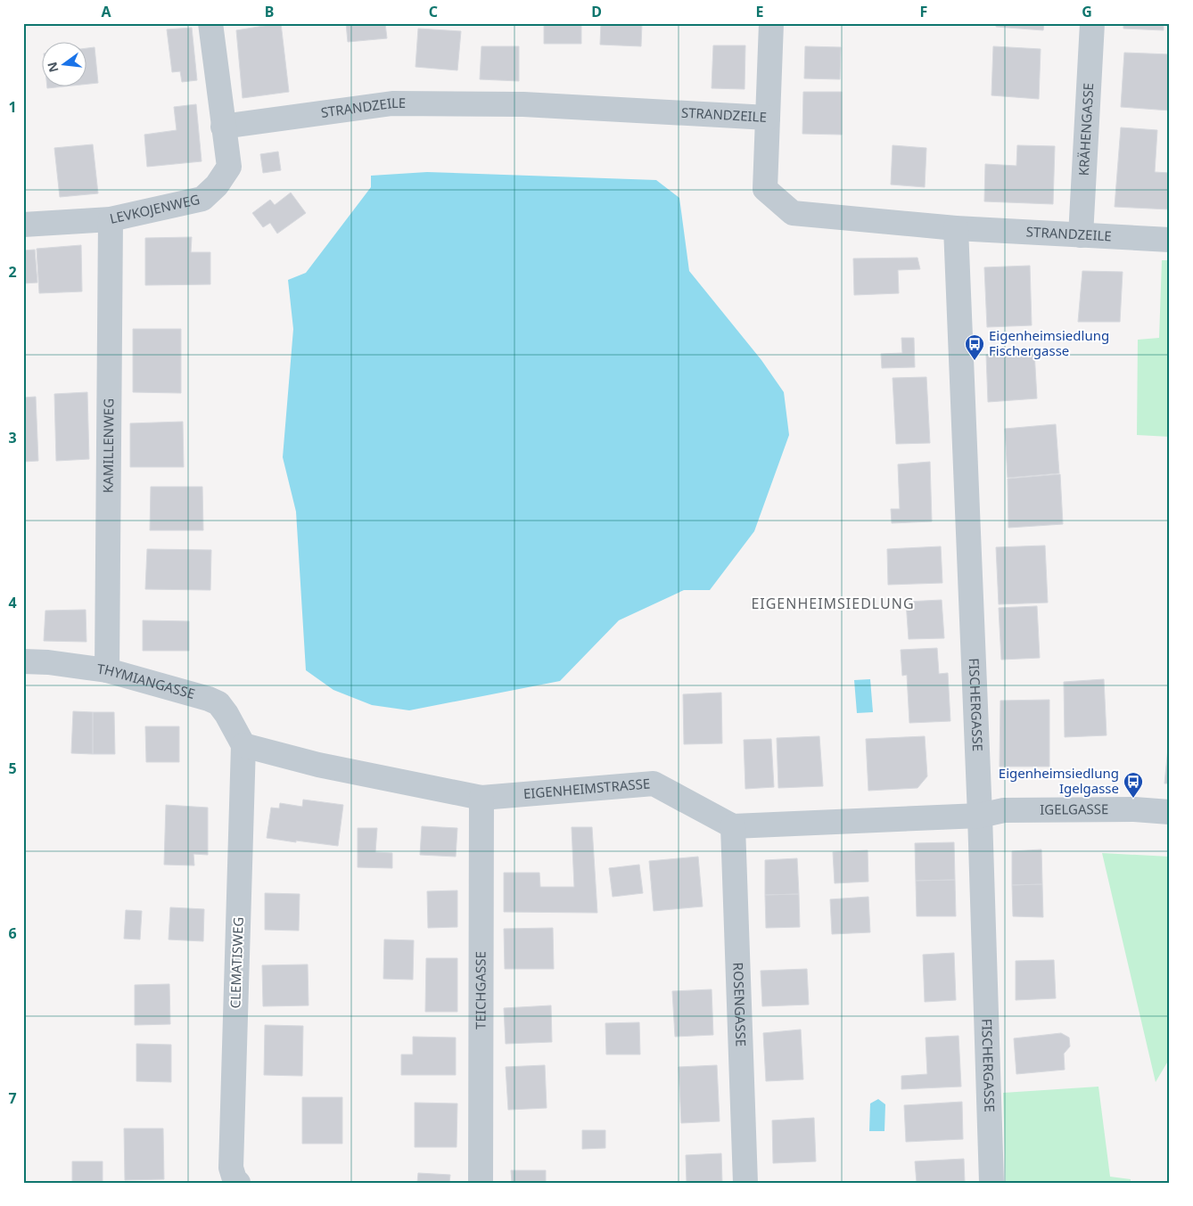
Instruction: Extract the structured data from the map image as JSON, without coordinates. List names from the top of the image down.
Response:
{
  "streets": {
    "street": [
      "STRANDZEILE",
      "KRÄHENGASSE",
      "LEVKOJENWEG",
      "KAMILLENWEG",
      "THYMIANGASSE",
      "FISCHERGASSE",
      "EIGENHEIMSTRASSE",
      "IGELGASSE",
      "CLEMATISWEG",
      "TEICHGASSE",
      "ROSENGASSE"
    ]
  },
  "crossings": [
    ["STRANDZEILE", "KRÄHENGASSE"],
    ["STRANDZEILE", "LEVKOJENWEG"],
    ["STRANDZEILE", "FISCHERGASSE"],
    ["LEVKOJENWEG", "KAMILLENWEG"],
    ["KAMILLENWEG", "THYMIANGASSE"],
    ["THYMIANGASSE", "EIGENHEIMSTRASSE"],
    ["THYMIANGASSE", "CLEMATISWEG"],
    ["FISCHERGASSE", "IGELGASSE"],
    ["EIGENHEIMSTRASSE", "CLEMATISWEG"],
    ["EIGENHEIMSTRASSE", "TEICHGASSE"],
    ["EIGENHEIMSTRASSE", "ROSENGASSE"]
  ],
  "districts": ["EIGENHEIMSIEDLUNG"],
  "places": {
    "bus stop": ["Eigenheimsiedlung Fischergasse", "Eigenheimsiedlung Igelgasse"]
  },
  "north": "left",
  "grid": {
    "columns": [
      "A",
      "B",
      "C",
      "D",
      "E",
      "F",
      "G"
    ],
    "rows": [
      "1",
      "2",
      "3",
      "4",
      "5",
      "6",
      "7"
    ]
  }
}
